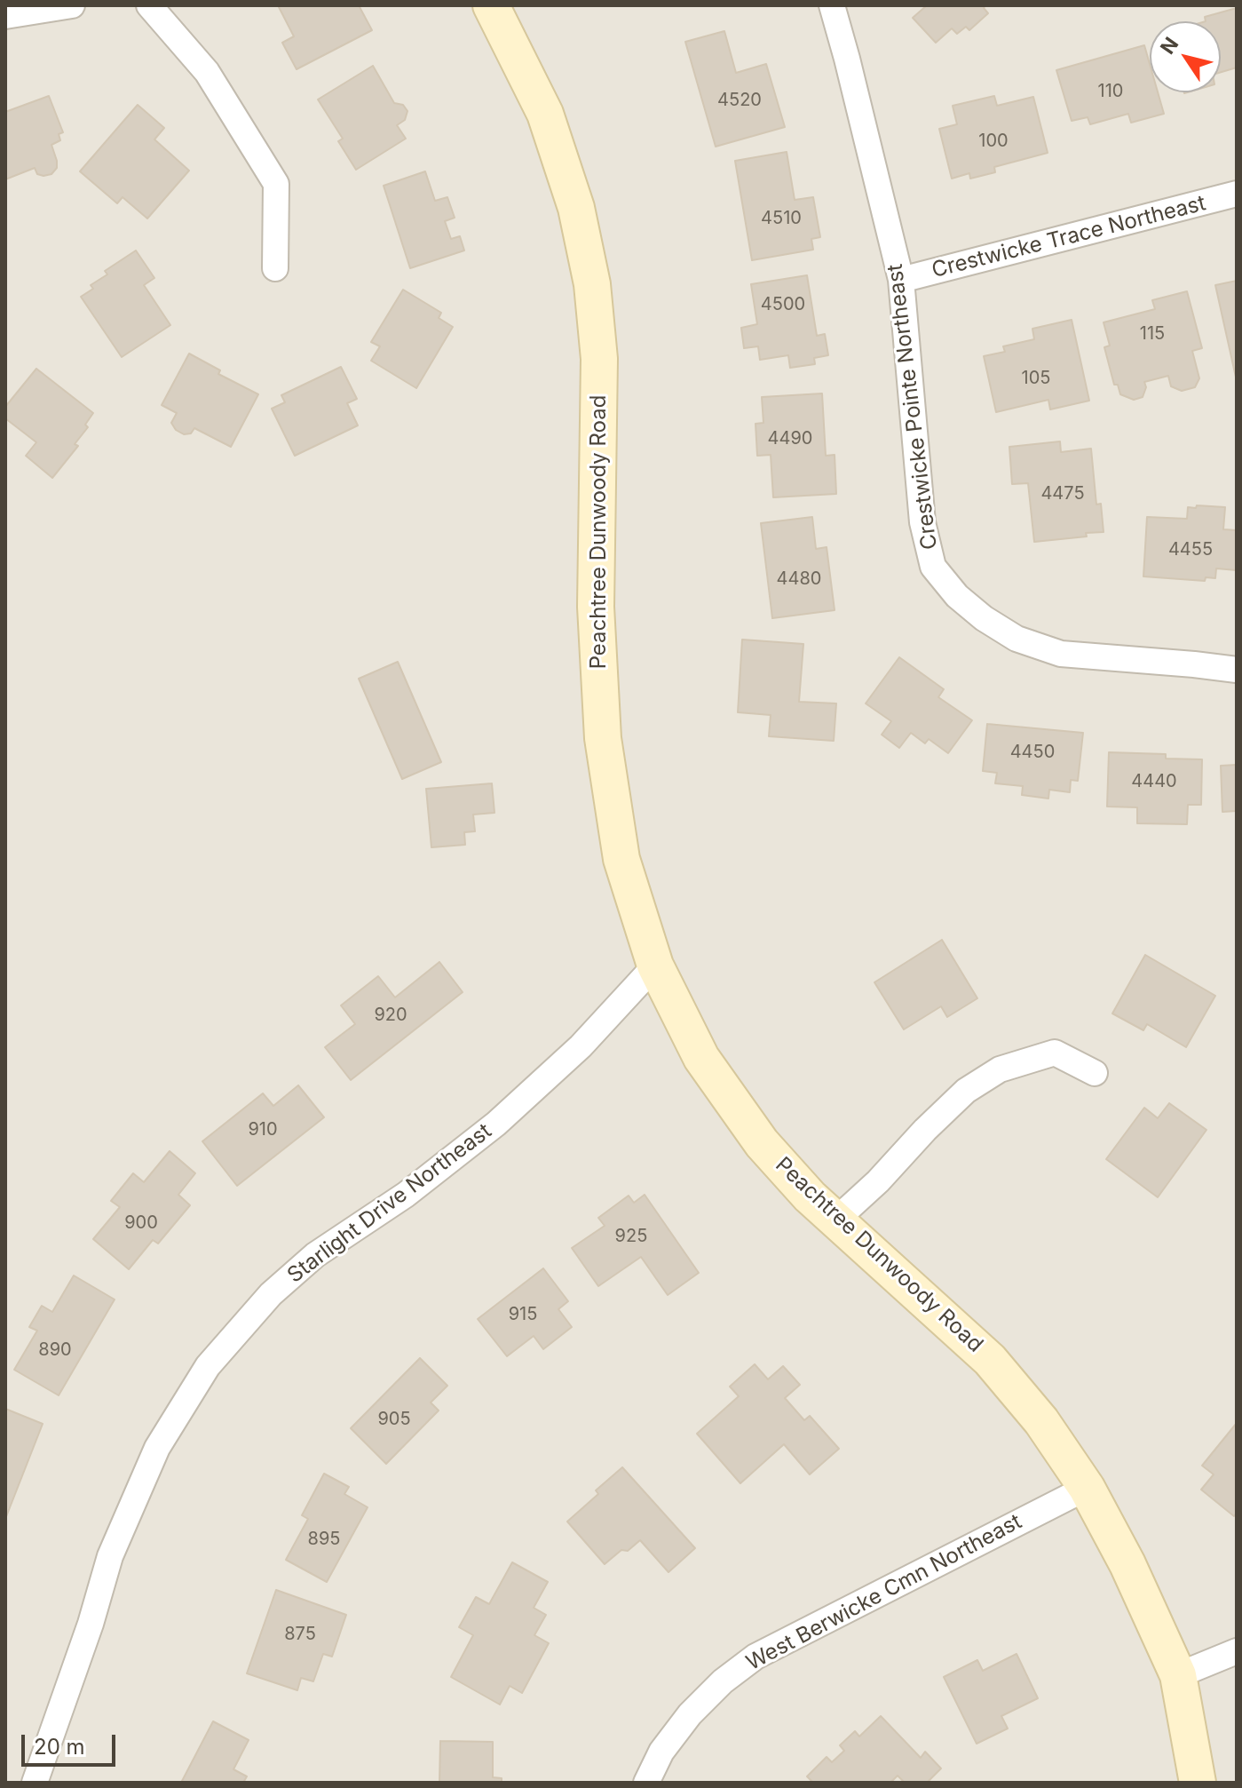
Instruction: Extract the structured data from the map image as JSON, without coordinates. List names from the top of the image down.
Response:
{
  "streets": {
    "main road": ["Peachtree Dunwoody Road"],
    "street": [
      "Crestwicke Trace Northeast",
      "Crestwicke Pointe Northeast",
      "Starlight Drive Northeast",
      "West Berwicke Cmn Northeast"
    ]
  },
  "crossings": [
    ["Crestwicke Trace Northeast", "Crestwicke Pointe Northeast"],
    ["Peachtree Dunwoody Road", "Starlight Drive Northeast"],
    ["Peachtree Dunwoody Road", "West Berwicke Cmn Northeast"]
  ],
  "house_numbers": [
    "110",
    "4520",
    "100",
    "4510",
    "4500",
    "115",
    "105",
    "4490",
    "4475",
    "4455",
    "4480",
    "4450",
    "4440",
    "920",
    "910",
    "900",
    "925",
    "915",
    "890",
    "905",
    "895",
    "875"
  ],
  "scale_bar": "20 m",
  "north": "top left"
}
